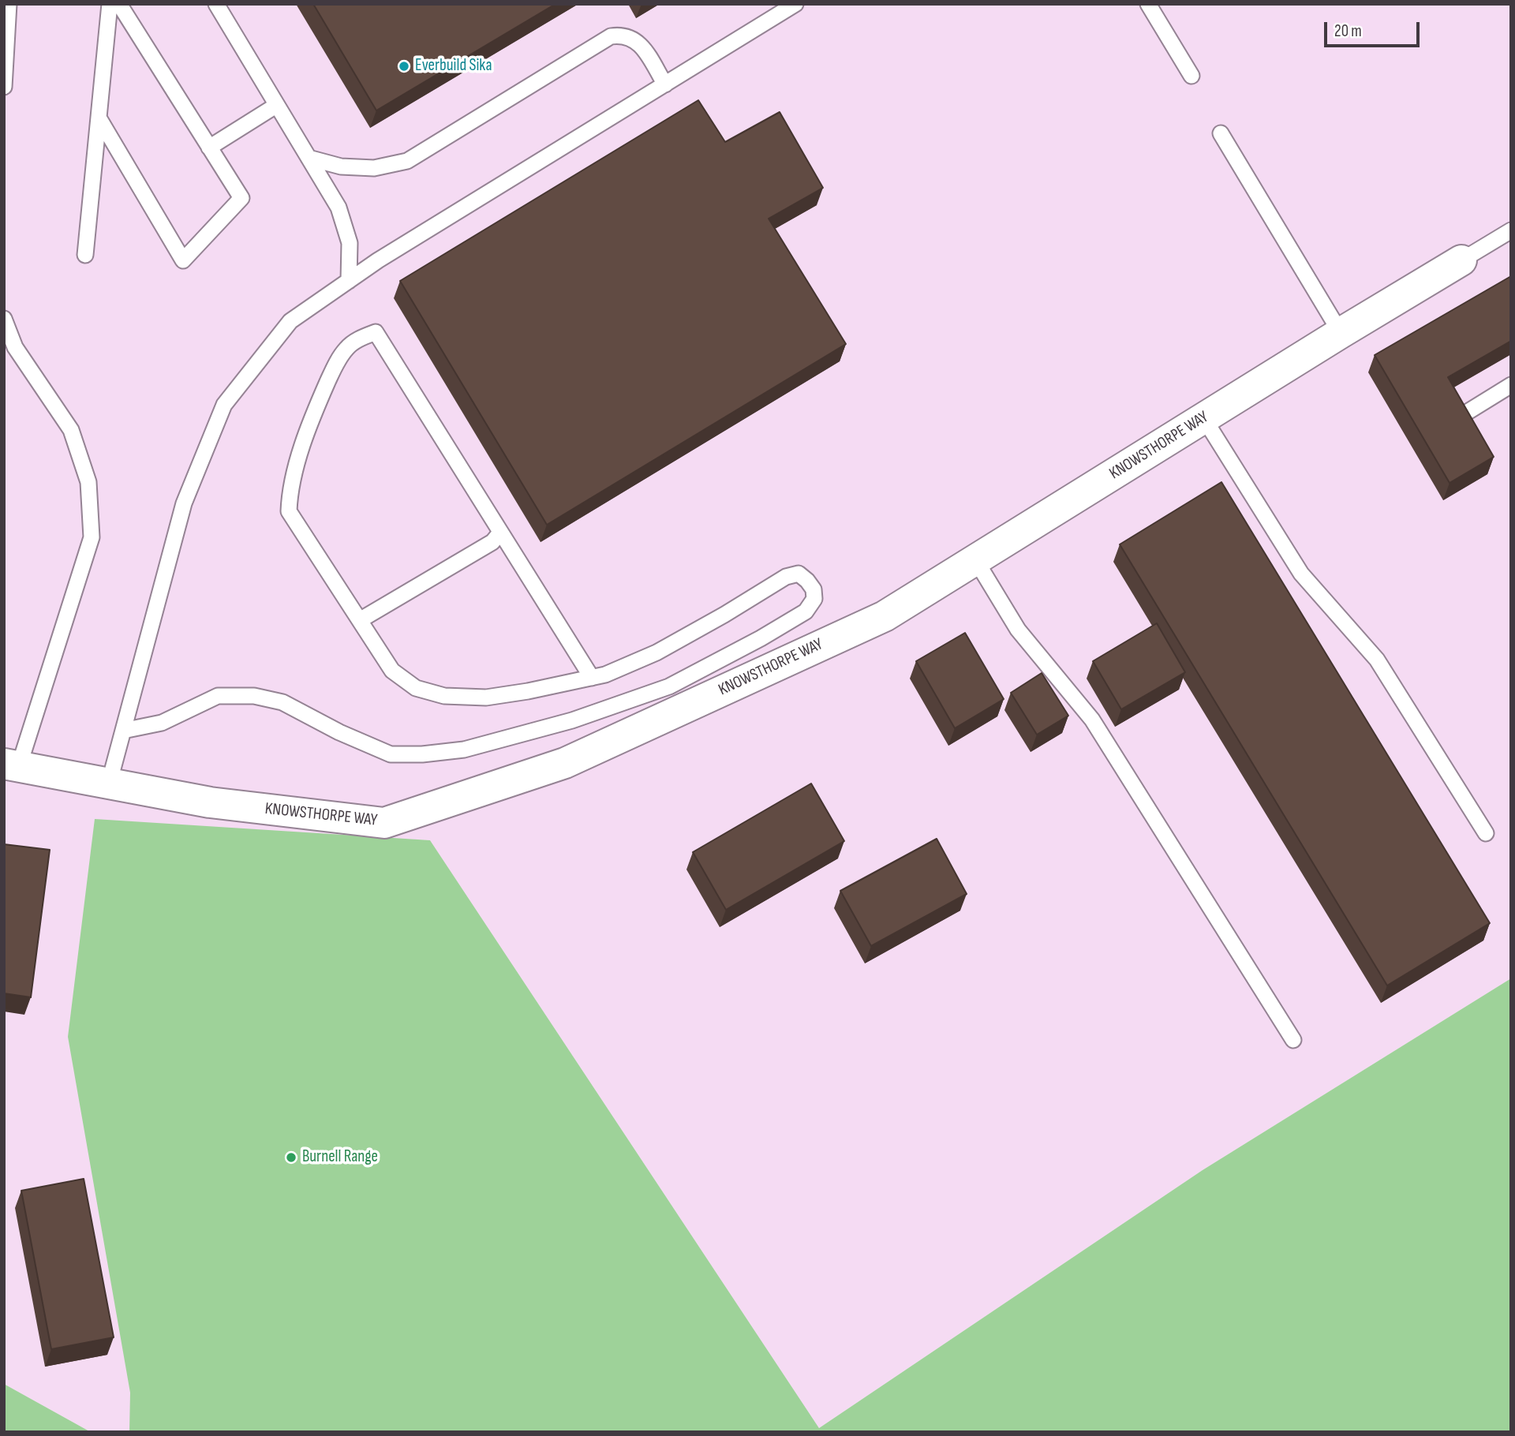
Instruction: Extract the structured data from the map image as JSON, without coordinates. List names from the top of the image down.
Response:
{
  "streets": {
    "street": ["KNOWSTHORPE WAY"]
  },
  "places": ["Everbuild Sika", "Burnell Range"],
  "scale_bar": "20 m"
}
